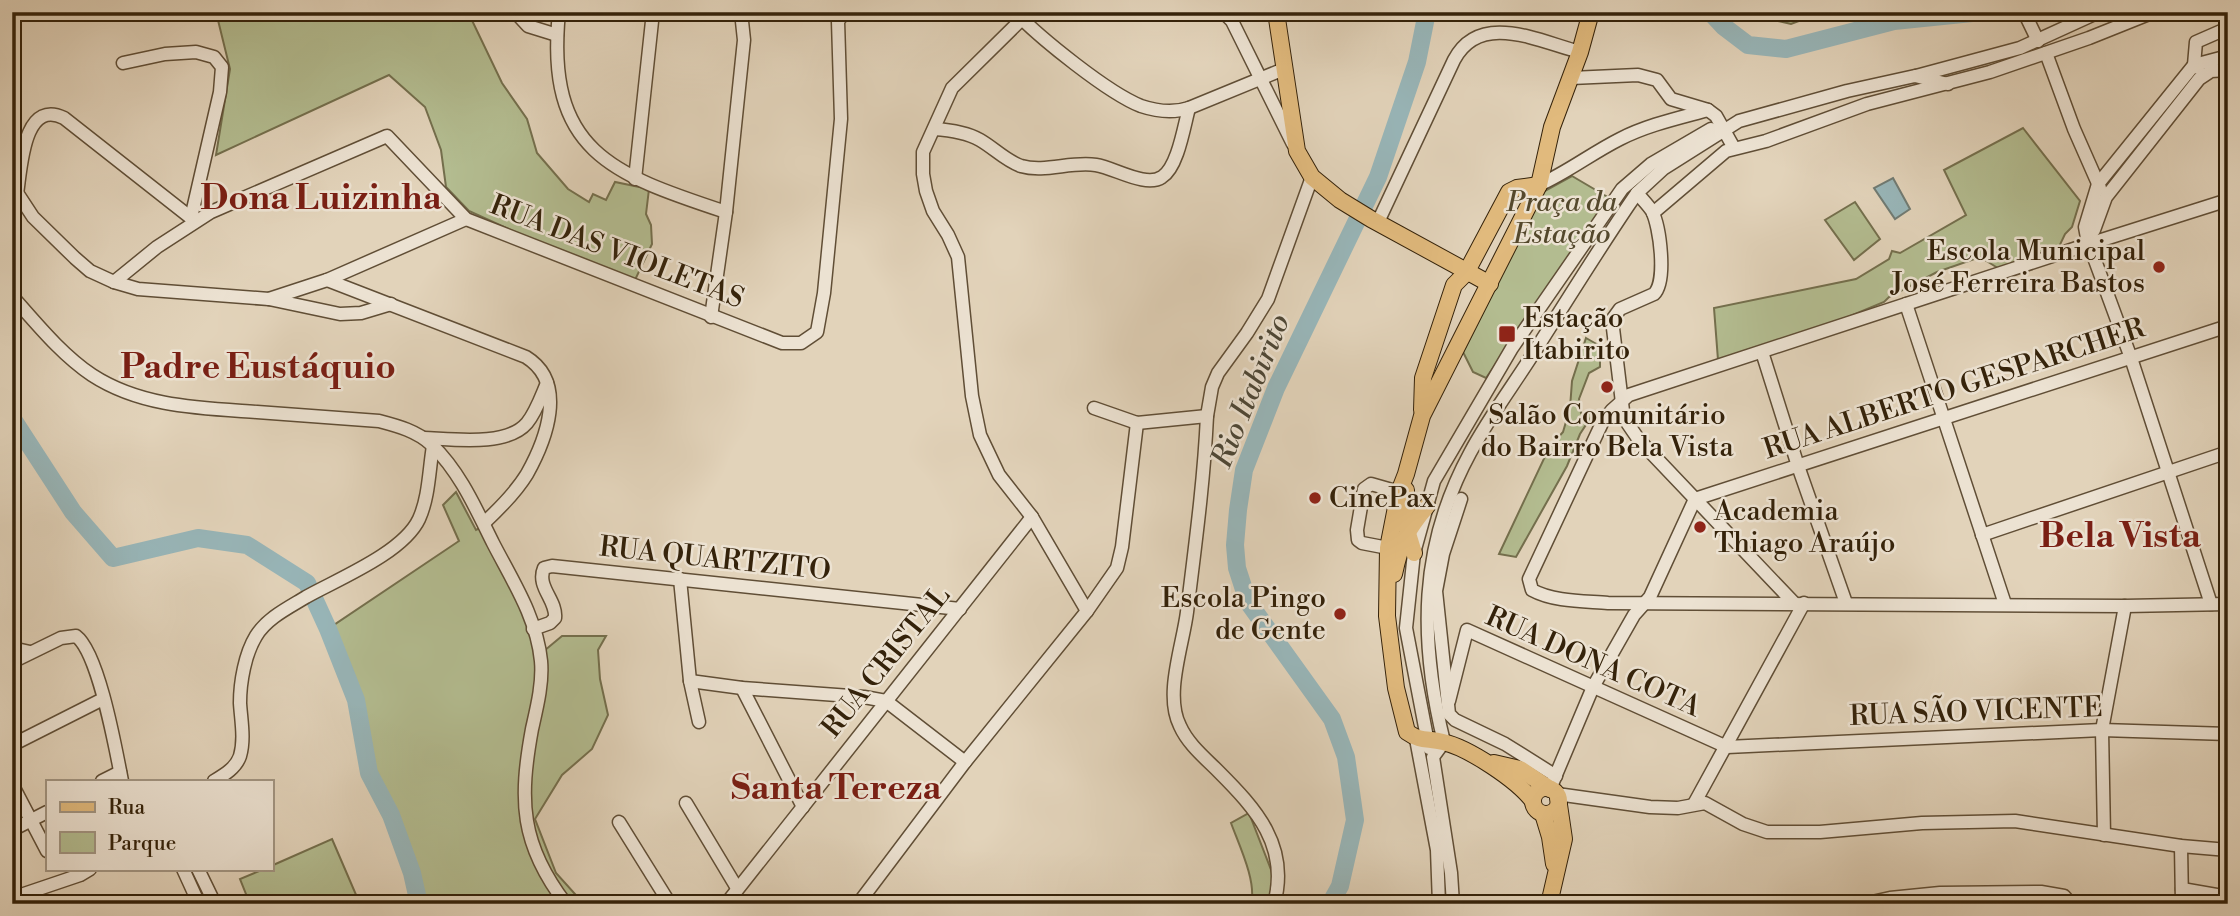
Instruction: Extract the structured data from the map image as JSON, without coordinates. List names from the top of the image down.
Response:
{
  "streets": {
    "street": [
      "RUA DAS VIOLETAS",
      "RUA ALBERTO GESPARCHER",
      "RUA QUARTZITO",
      "RUA CRISTAL",
      "RUA DONA COTA",
      "RUA SÃO VICENTE"
    ]
  },
  "crossings": [
    ["RUA QUARTZITO", "RUA CRISTAL"],
    ["RUA DONA COTA", "RUA SÃO VICENTE"]
  ],
  "districts": [
    "Dona Luizinha",
    "Padre Eustáquio",
    "Bela Vista",
    "Santa Tereza"
  ],
  "water": ["Rio Itabirito"],
  "parks": ["Praça da Estação"],
  "places": {
    "other": [
      "Escola Municipal José Ferreira Bastos",
      "Salão Comunitário do Bairro Bela Vista",
      "CinePax",
      "Academia Thiago Araújo",
      "Escola Pingo de Gente"
    ],
    "transit": ["Estação Itabirito"]
  },
  "legend": ["Rua", "Parque"]
}
